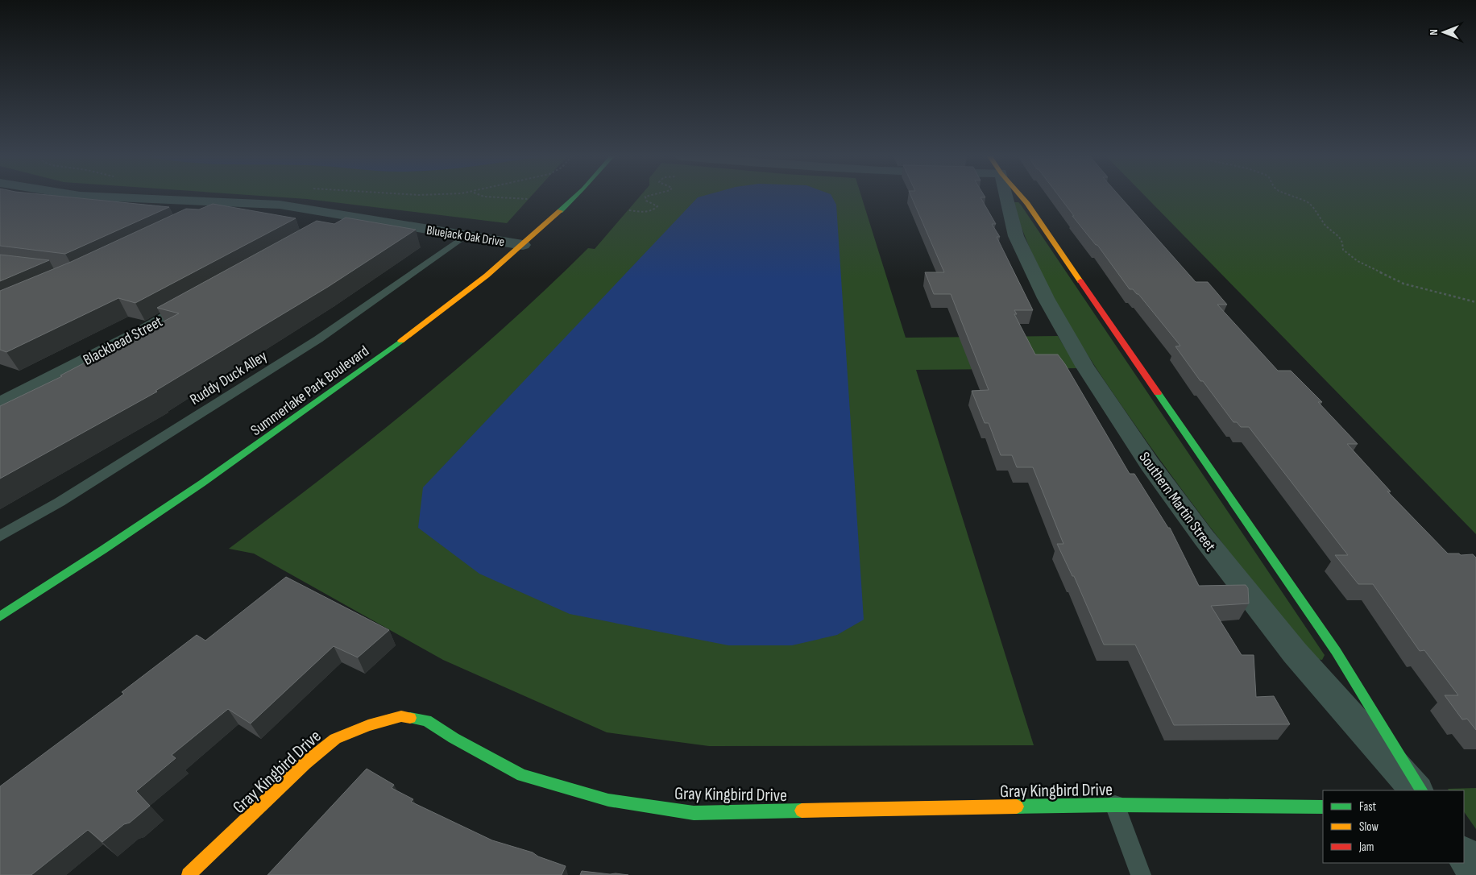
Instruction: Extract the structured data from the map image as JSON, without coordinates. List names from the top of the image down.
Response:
{
  "streets": {
    "street": [
      "Bluejack Oak Drive",
      "Blackbead Street",
      "Summerlake Park Boulevard",
      "Southern Martin Street",
      "Gray Kingbird Drive"
    ],
    "lane": ["Ruddy Duck Alley"]
  },
  "crossings": [
    ["Bluejack Oak Drive", "Ruddy Duck Alley"],
    ["Bluejack Oak Drive", "Summerlake Park Boulevard"]
  ],
  "legend": ["Fast", "Slow", "Jam"],
  "north": "left"
}
